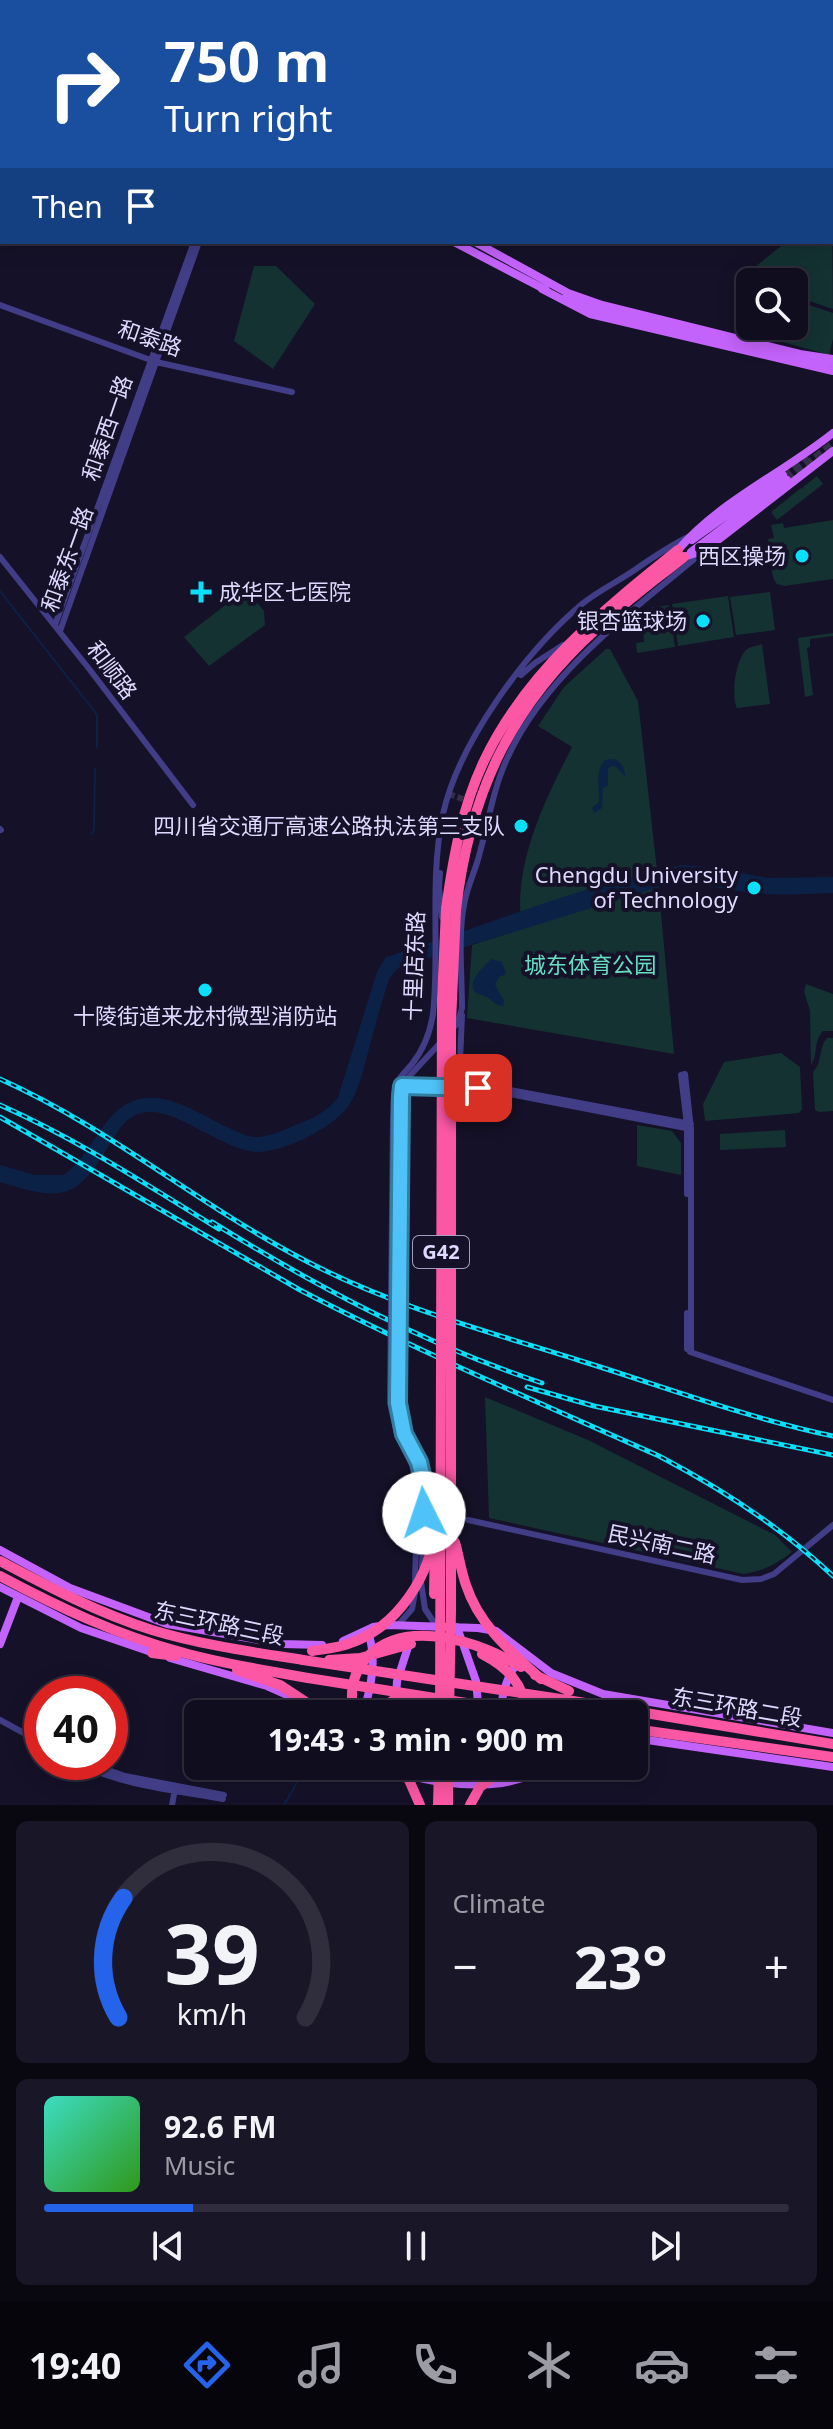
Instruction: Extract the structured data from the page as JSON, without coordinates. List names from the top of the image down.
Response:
{
  "streets": {
    "highway": ["G42", "东三环路三段", "东三环路二段"],
    "street": [
      "和泰路",
      "和泰西一路",
      "和泰东一路",
      "和顺路",
      "十里店东路",
      "民兴南二路"
    ]
  },
  "crossings": [
    ["和泰路", "和泰西一路"],
    ["和泰路", "和泰东一路"],
    ["和泰西一路", "和泰东一路"],
    ["和泰东一路", "和顺路"],
    ["东三环路三段", "东三环路二段"]
  ],
  "parks": ["城东体育公园"],
  "places": {
    "other": [
      "西区操场",
      "银杏篮球场",
      "四川省交通厅高速公路执法第三支队",
      "Chengdu University of Technology",
      "十陵街道来龙村微型消防站"
    ],
    "health": ["成华区七医院"]
  },
  "page": {
    "turn": ["750 m", "Turn right"],
    "then": "Then",
    "limit": "40",
    "trip": "19:43 · 3 min · 900 m",
    "tile": "Climate",
    "heat": ["−", "23°", "+"],
    "song": ["92.6 FM", "Music"],
    "tabs": "19:40",
    "gauge": ["39", "km/h"]
  }
}
